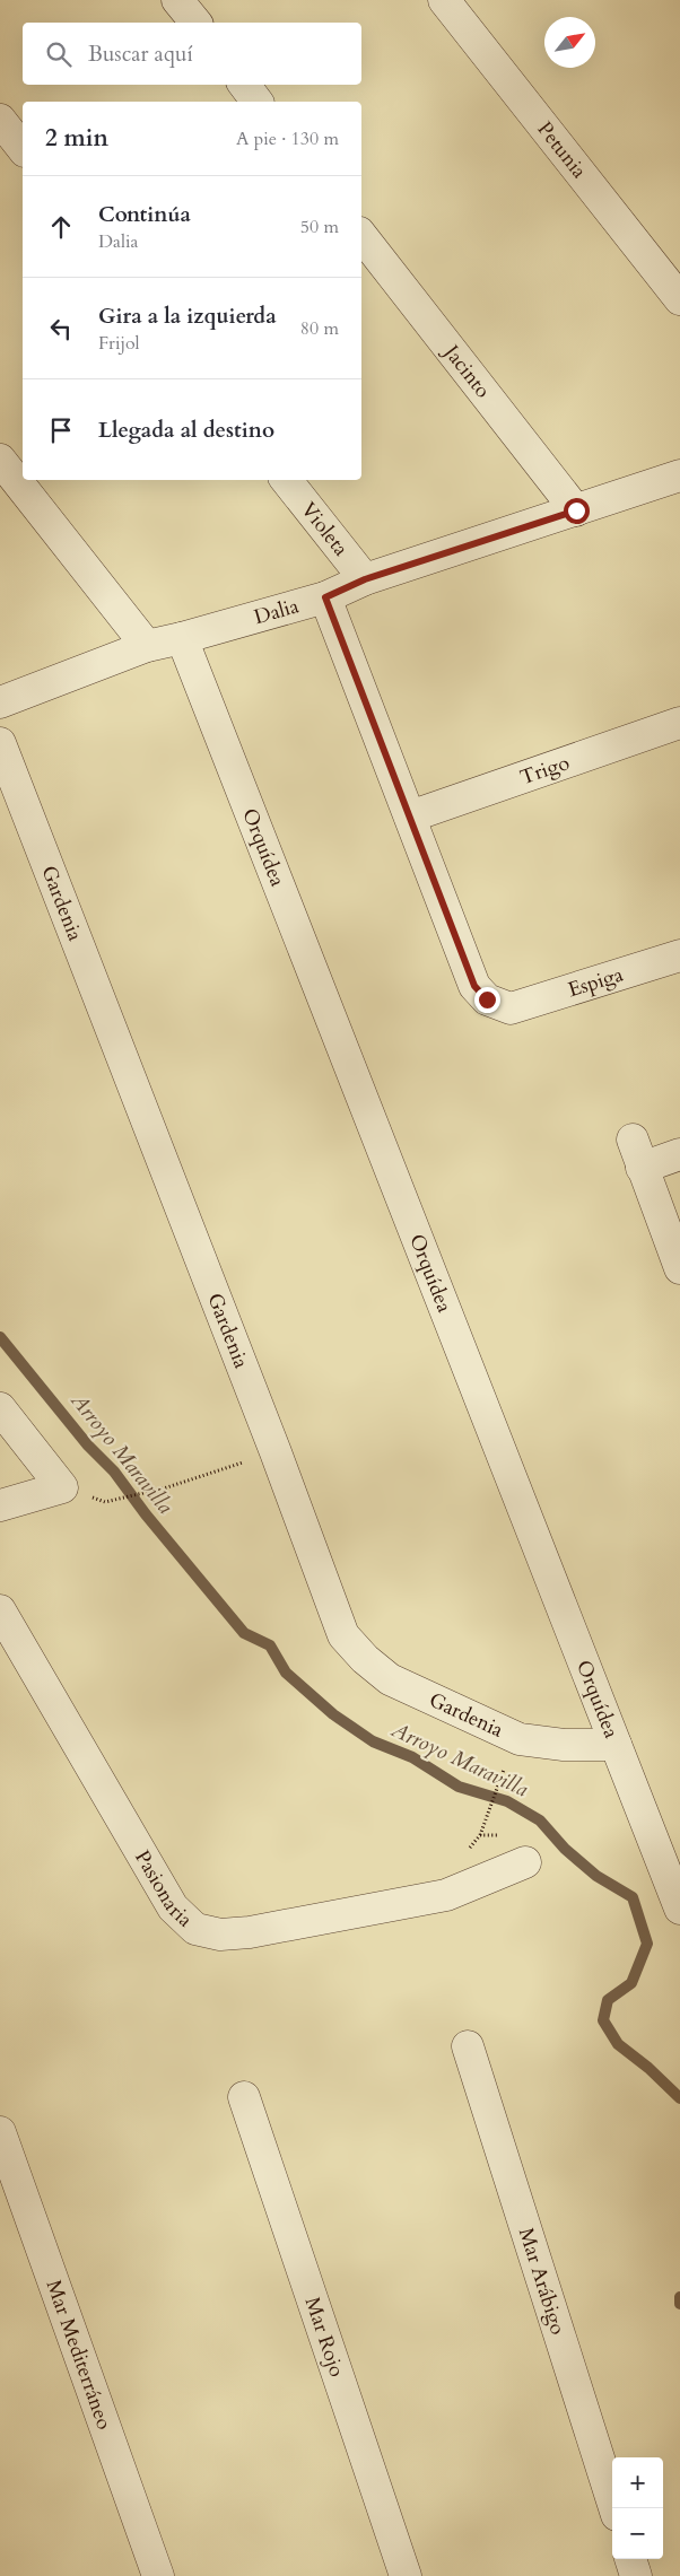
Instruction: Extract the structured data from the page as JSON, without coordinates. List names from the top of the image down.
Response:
{
  "streets": {
    "street": [
      "Petunia",
      "Jacinto",
      "Violeta",
      "Dalia",
      "Trigo",
      "Orquídea",
      "Gardenia",
      "Espiga",
      "Pasionaria",
      "Mar Arábigo",
      "Mar Rojo",
      "Mar Mediterráneo"
    ]
  },
  "crossings": [
    ["Jacinto", "Dalia"],
    ["Violeta", "Dalia"],
    ["Dalia", "Orquídea"],
    ["Trigo", "Espiga"],
    ["Orquídea", "Gardenia"]
  ],
  "water": ["Arroyo Maravilla"],
  "north": "top right",
  "page": {
    "search": "Buscar aquí",
    "heading": ["2 min", "A pie · 130 m"],
    "list": [
      ["Continúa", "Dalia", "50 m"],
      ["Gira a la izquierda", "Frijol", "80 m"],
      "Llegada al destino"
    ],
    "map_buttons": ["+", "−"]
  }
}
